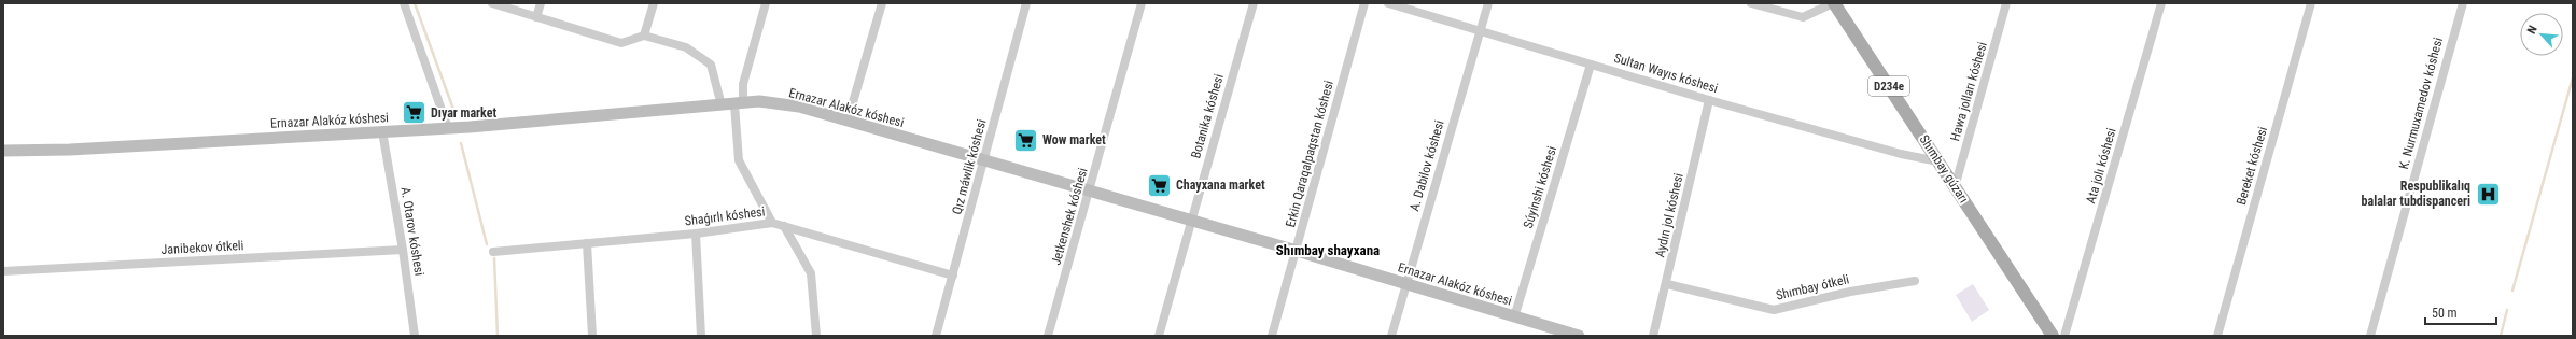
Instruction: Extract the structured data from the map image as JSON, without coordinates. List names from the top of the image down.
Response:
{
  "streets": {
    "main road": ["D234e", "Ernazar Alakóz kóshesi", "Shımbay gúzarı"],
    "street": [
      "Sultan Wayıs kóshesi",
      "Hawa jolları kóshesi",
      "K. Nurmuxamedov kóshesi",
      "Botanika kóshesi",
      "Erkin Qaraqalpaqstan kóshesi",
      "A. Dabilov kóshesi",
      "Ata jolı kóshesi",
      "Bereket kóshesi",
      "Qız máwlik kóshesi",
      "Súyinshi kóshesi",
      "Aydın jol kóshesi",
      "Shaǵırlı kóshesi",
      "Jetkenshek kóshesi",
      "A. Otarov kóshesi",
      "Janibekov ótkeli",
      "Shımbay ótkeli"
    ]
  },
  "crossings": [
    ["Sultan Wayıs kóshesi", "A. Dabilov kóshesi"],
    ["Sultan Wayıs kóshesi", "Shımbay gúzarı"],
    ["Sultan Wayıs kóshesi", "Súyinshi kóshesi"],
    ["Sultan Wayıs kóshesi", "Aydın jol kóshesi"],
    ["Hawa jolları kóshesi", "Shımbay gúzarı"],
    ["Ernazar Alakóz kóshesi", "Botanika kóshesi"],
    ["Ernazar Alakóz kóshesi", "Erkin Qaraqalpaqstan kóshesi"],
    ["Ernazar Alakóz kóshesi", "A. Dabilov kóshesi"],
    ["Ernazar Alakóz kóshesi", "Qız máwlik kóshesi"],
    ["Ernazar Alakóz kóshesi", "Súyinshi kóshesi"],
    ["Ernazar Alakóz kóshesi", "Jetkenshek kóshesi"],
    ["Ernazar Alakóz kóshesi", "A. Otarov kóshesi"],
    ["Qız máwlik kóshesi", "Shaǵırlı kóshesi"],
    ["Aydın jol kóshesi", "Shımbay ótkeli"],
    ["A. Otarov kóshesi", "Janibekov ótkeli"]
  ],
  "districts": ["Shımbay shayxana"],
  "places": {
    "supermarket": ["Dıyar market", "Wow market", "Chayxana market"],
    "hospital": ["Respublikalıq balalar tubdispanceri"]
  },
  "scale_bar": "50 m",
  "north": "top left"
}
